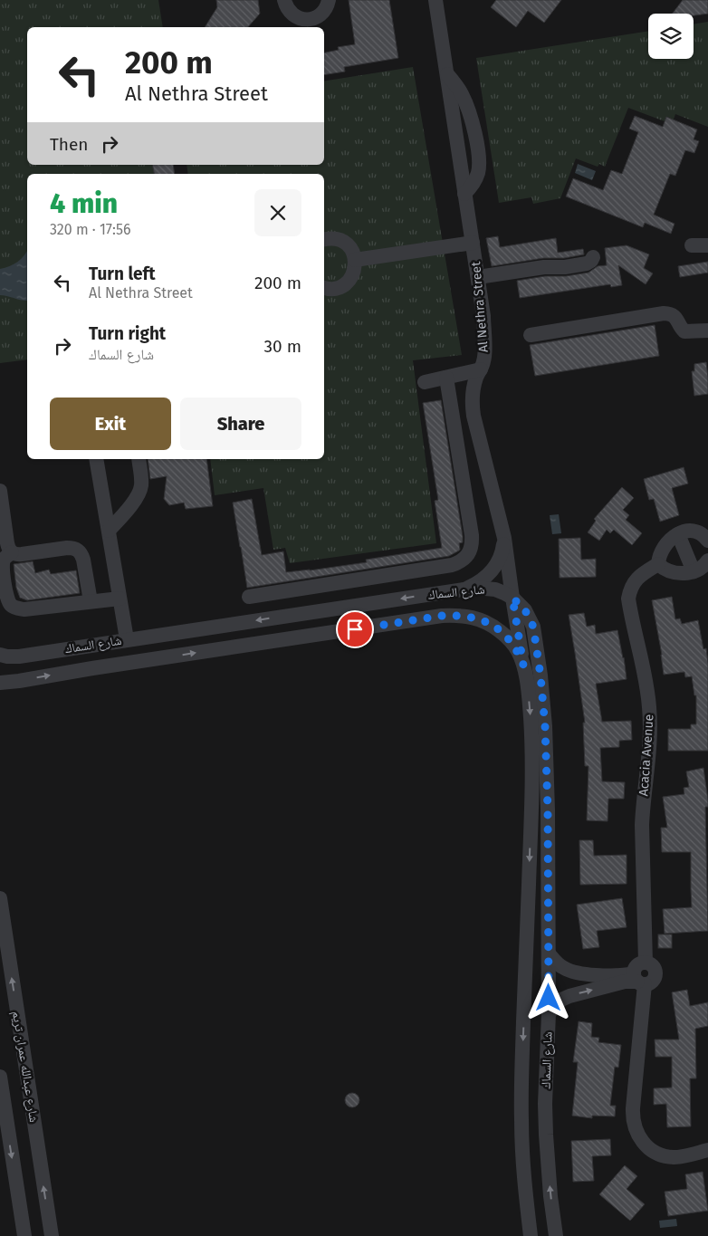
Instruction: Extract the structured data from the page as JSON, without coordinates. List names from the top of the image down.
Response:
{
  "streets": {
    "street": [
      "Al Nethra Street",
      "شارع السماك",
      "Acacia Avenue",
      "شارع عبدالله عمران تريم"
    ]
  },
  "crossings": [
    ["Al Nethra Street", "شارع السماك"]
  ],
  "page": {
    "turn": ["200 m", "Al Nethra Street"],
    "then": "Then",
    "heading": ["4 min", "320 m · 17:56"],
    "list": [
      {
        "name": "Turn left",
        "note": "Al Nethra Street",
        "value": "200 m"
      },
      {
        "name": "Turn right",
        "note": "شارع السماك",
        "value": "30 m"
      }
    ],
    "buttons": ["Exit", "Share"]
  }
}
